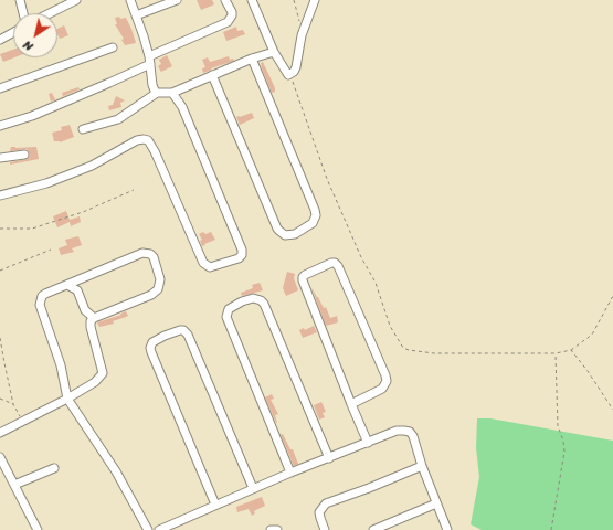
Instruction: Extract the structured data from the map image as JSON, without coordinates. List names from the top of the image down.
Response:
{
  "north": "bottom left"
}
